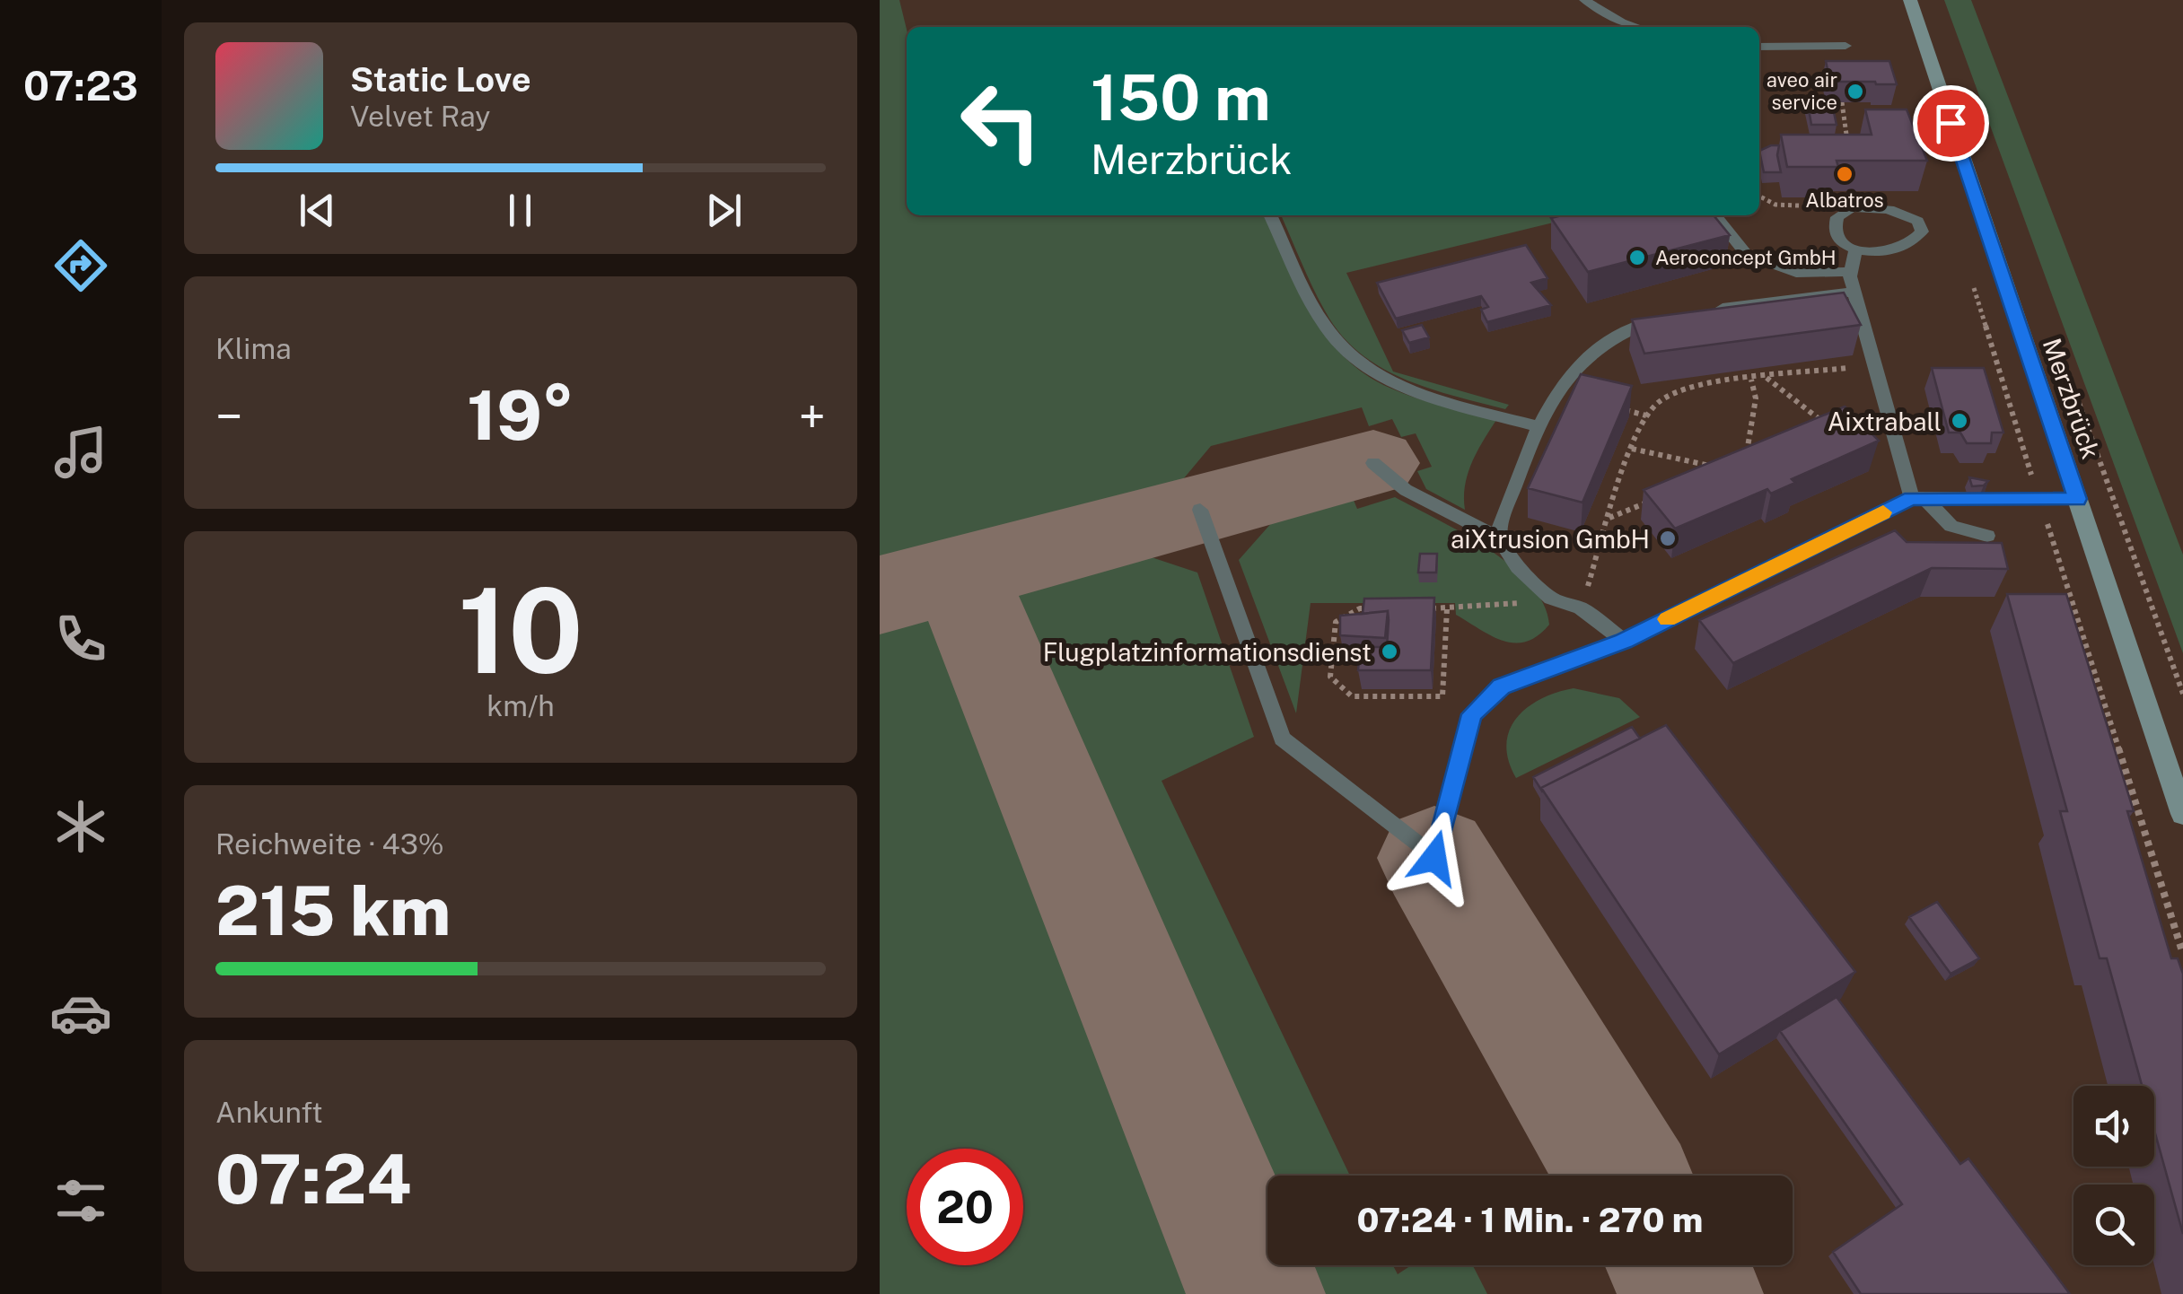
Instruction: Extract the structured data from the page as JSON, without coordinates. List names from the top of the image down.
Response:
{
  "streets": {
    "main road": ["Merzbrück"]
  },
  "places": [
    "aveo air service",
    "Albatros",
    "Aeroconcept GmbH",
    "Aixtraball",
    "aiXtrusion GmbH",
    "Flugplatzinformationsdienst"
  ],
  "page": {
    "tabs": "07:23",
    "turn": ["150 m", "Merzbrück"],
    "song": ["Static Love", "Velvet Ray"],
    "tile": [
      "Klima",
      ["10", "km/h"],
      ["Reichweite · 43%", "215 km"],
      ["Ankunft", "07:24"]
    ],
    "heat": ["−", "19°", "+"],
    "limit": "20",
    "trip": "07:24 · 1 Min. · 270 m"
  }
}
